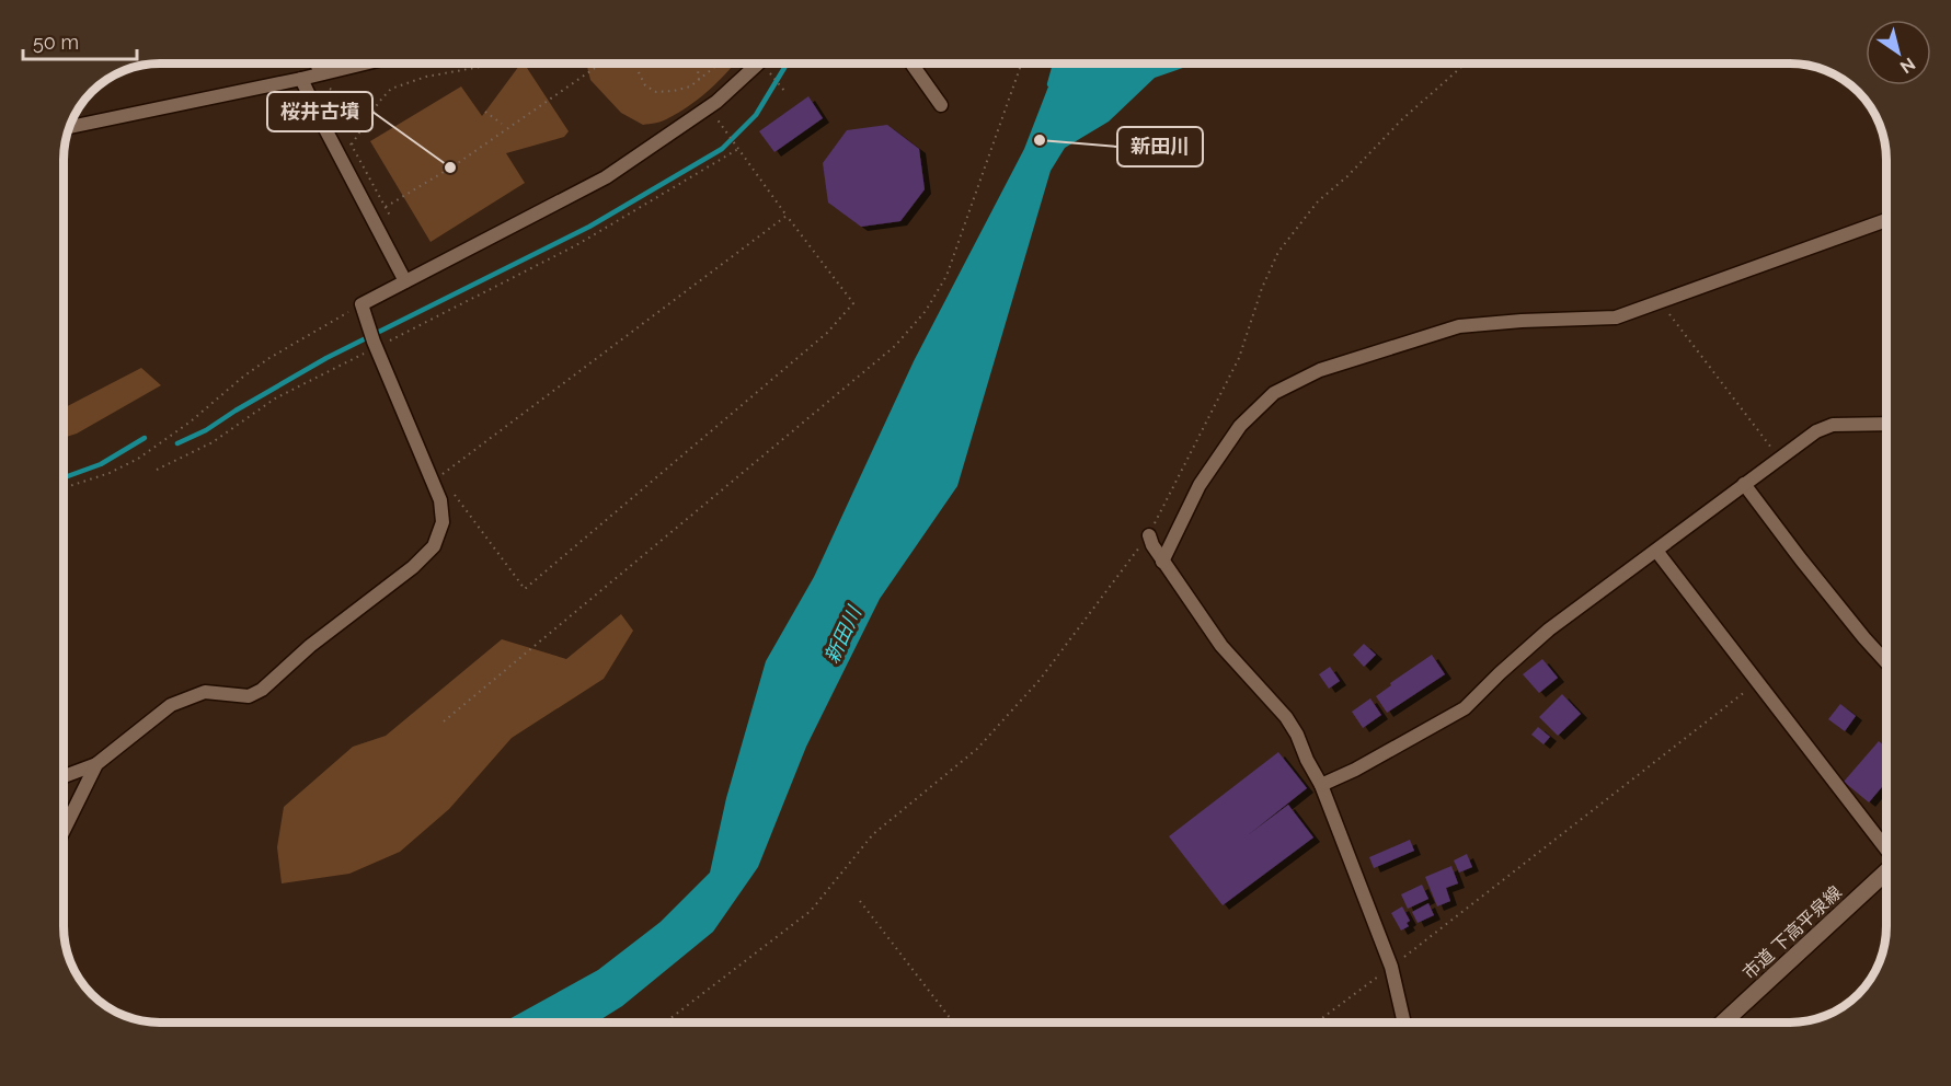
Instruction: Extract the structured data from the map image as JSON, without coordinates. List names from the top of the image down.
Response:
{
  "streets": {
    "street": ["市道 下高平泉線"]
  },
  "water": ["新田川"],
  "places": ["新田川", "桜井古墳"],
  "scale_bar": "50 m",
  "north": "bottom right"
}
